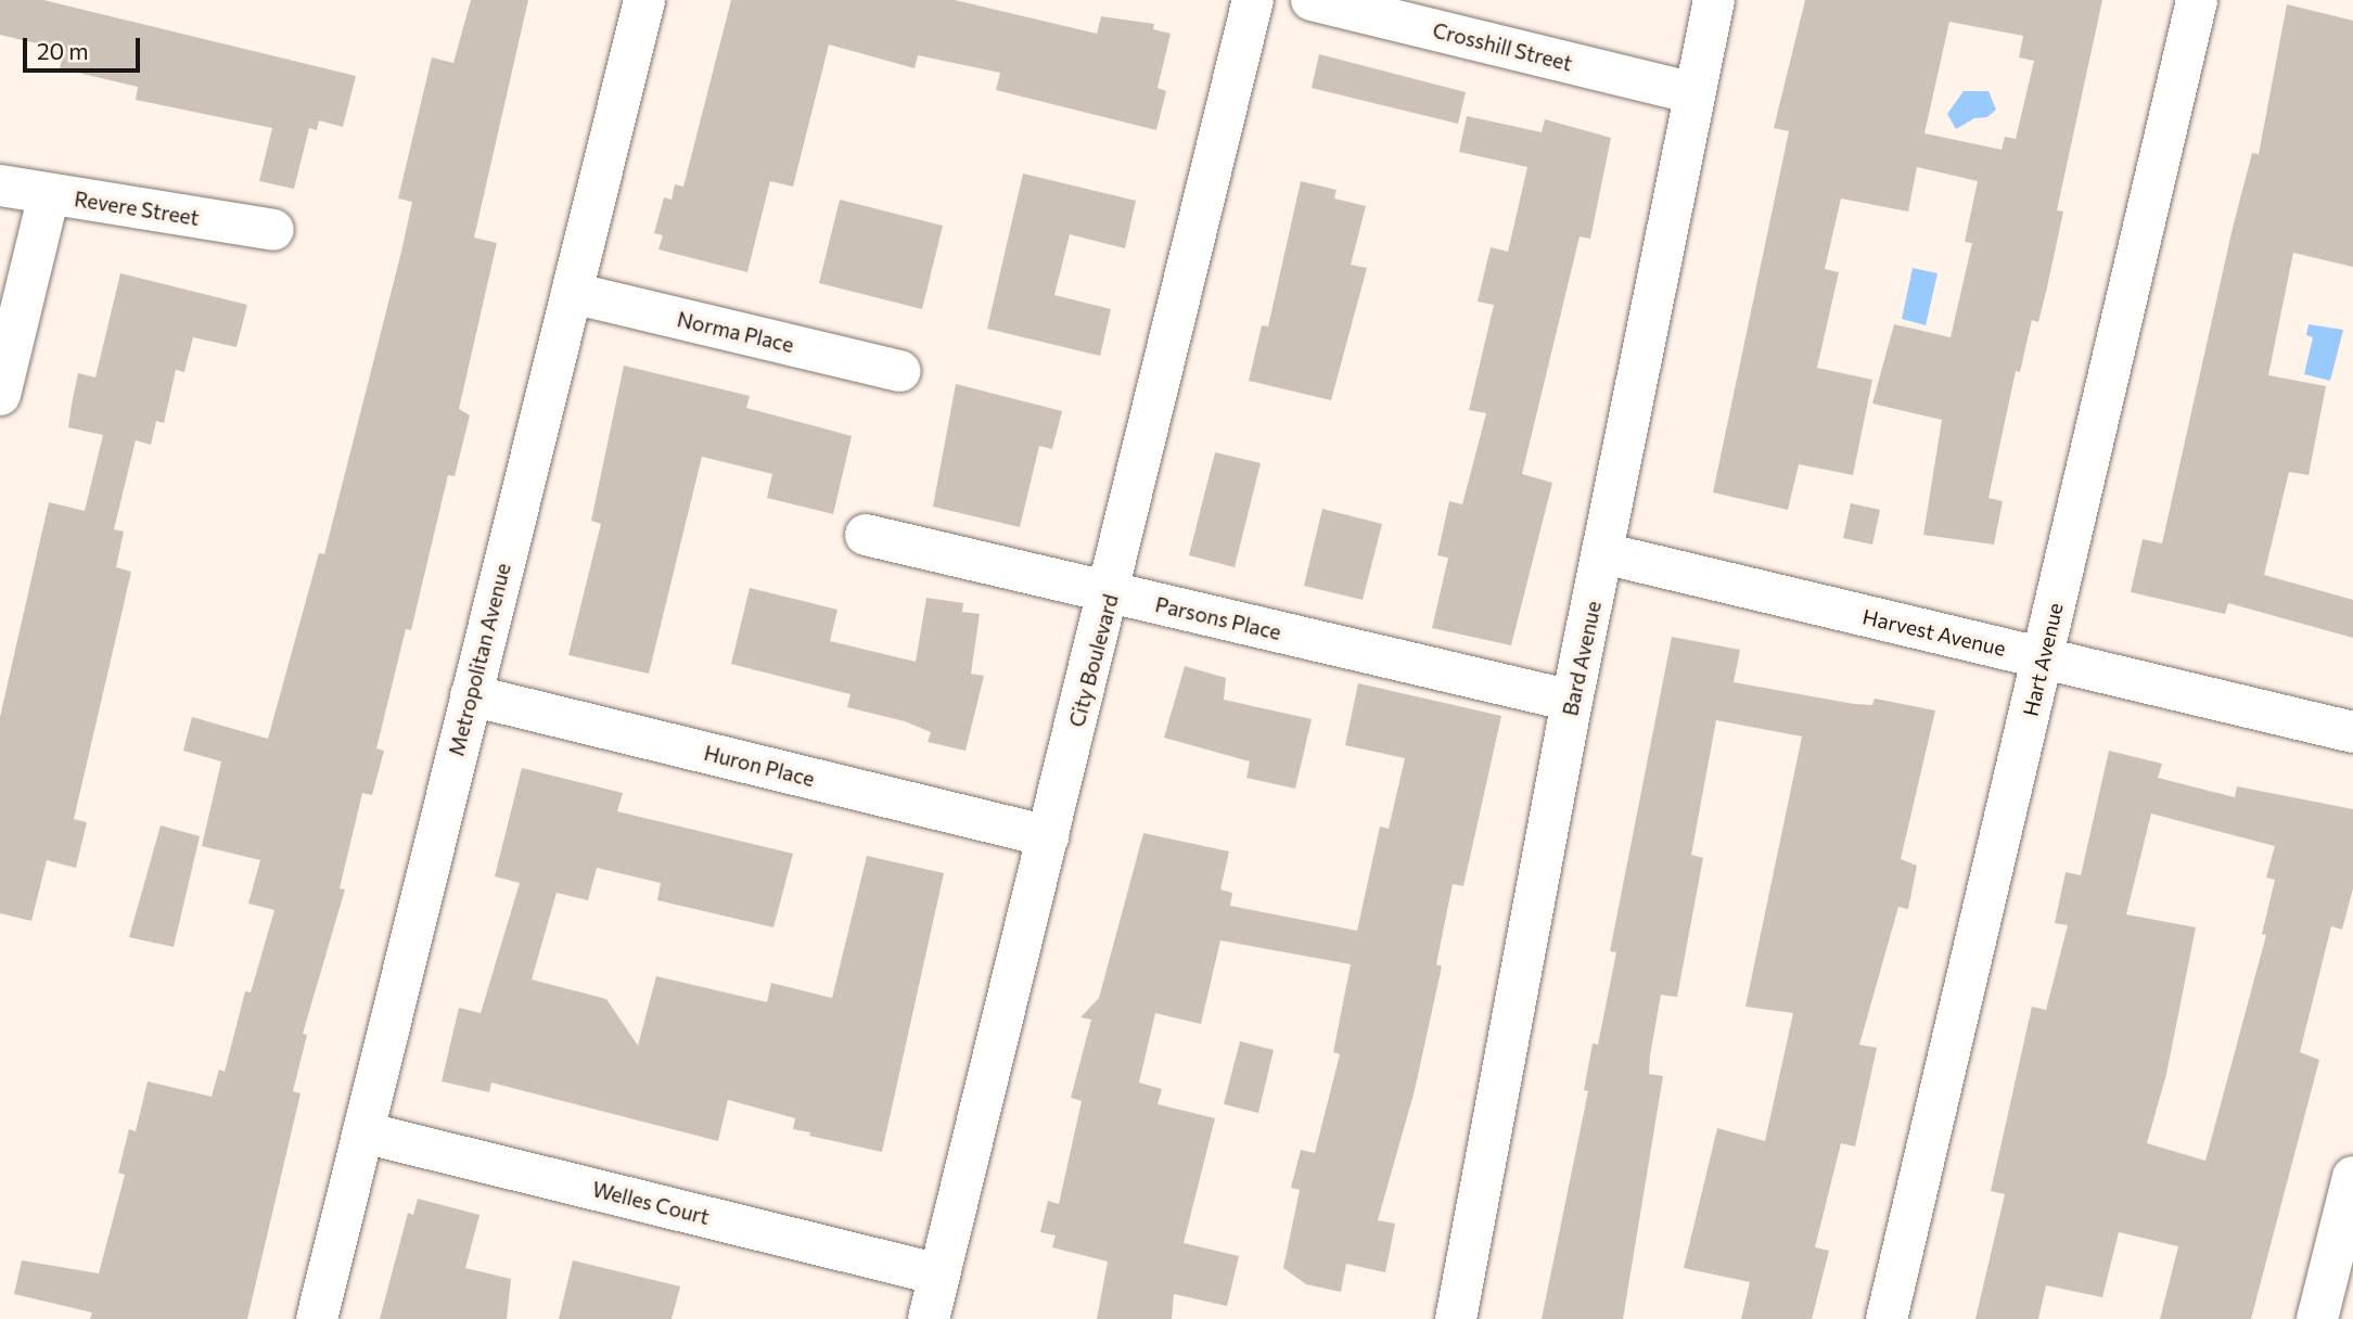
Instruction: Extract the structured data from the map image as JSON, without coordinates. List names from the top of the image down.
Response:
{
  "streets": {
    "street": [
      "Crosshill Street",
      "Revere Street",
      "Norma Place",
      "Parsons Place",
      "Harvest Avenue",
      "Bard Avenue",
      "Metropolitan Avenue",
      "Hart Avenue",
      "City Boulevard",
      "Huron Place",
      "Welles Court"
    ]
  },
  "crossings": [
    ["Crosshill Street", "Bard Avenue"],
    ["Norma Place", "Metropolitan Avenue"],
    ["Parsons Place", "Bard Avenue"],
    ["Parsons Place", "City Boulevard"],
    ["Harvest Avenue", "Bard Avenue"],
    ["Harvest Avenue", "Hart Avenue"],
    ["Metropolitan Avenue", "Huron Place"],
    ["Metropolitan Avenue", "Welles Court"],
    ["City Boulevard", "Huron Place"],
    ["City Boulevard", "Welles Court"]
  ],
  "scale_bar": "20 m"
}
